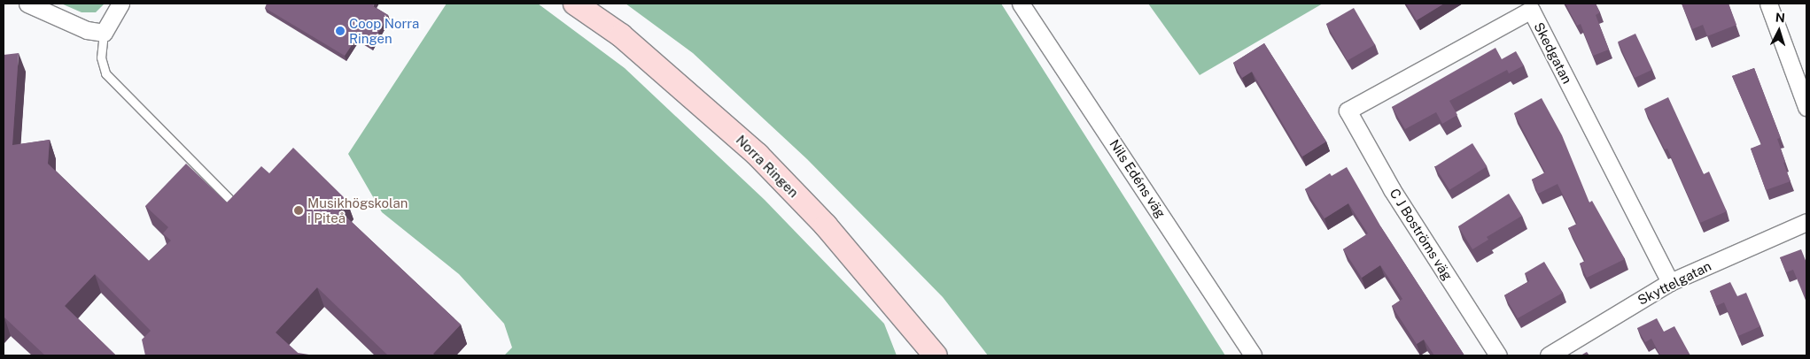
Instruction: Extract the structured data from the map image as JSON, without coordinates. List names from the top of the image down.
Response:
{
  "streets": {
    "main road": ["Norra Ringen"],
    "street": [
      "Skedgatan",
      "Nils Edéns väg",
      "C J Boströms väg",
      "Skyttelgatan"
    ]
  },
  "crossings": [
    ["Skedgatan", "C J Boströms väg"],
    ["Skedgatan", "Skyttelgatan"]
  ],
  "places": ["Coop Norra Ringen", "Musikhögskolan i Piteå"],
  "north": "top"
}
